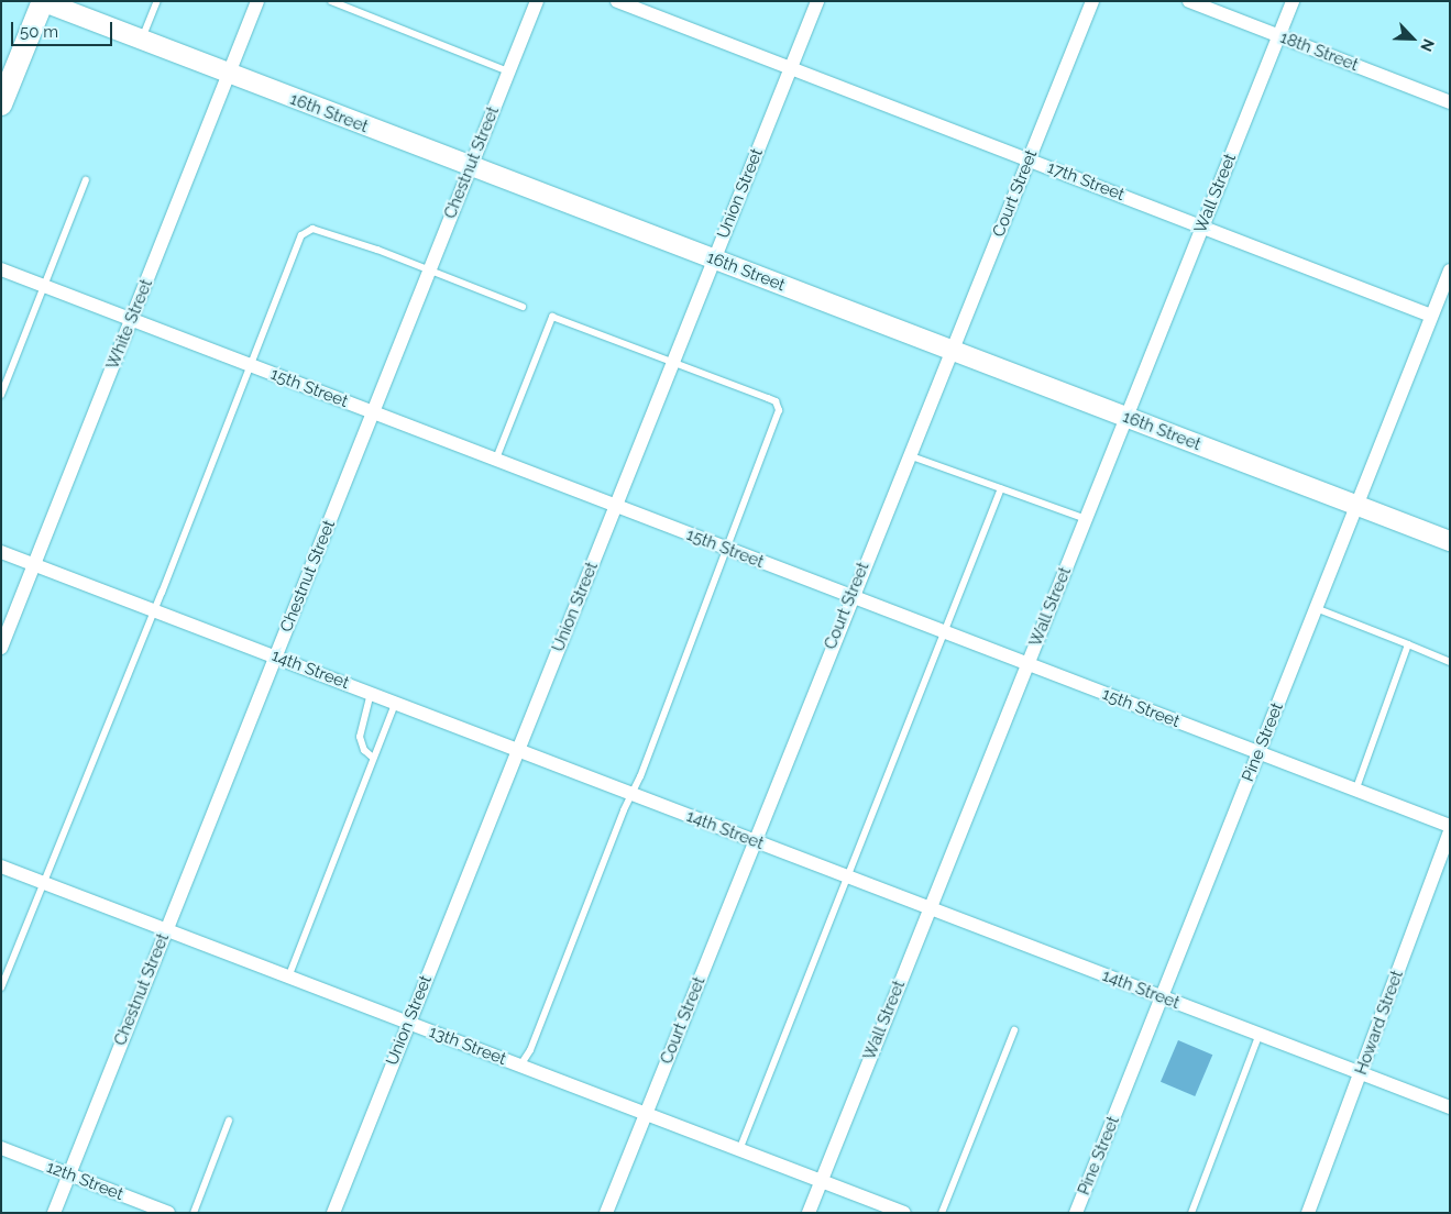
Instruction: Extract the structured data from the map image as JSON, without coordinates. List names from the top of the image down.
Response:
{
  "streets": {
    "street": [
      "18th Street",
      "16th Street",
      "Chestnut Street",
      "17th Street",
      "Union Street",
      "Court Street",
      "Wall Street",
      "White Street",
      "15th Street",
      "14th Street",
      "Pine Street",
      "Howard Street",
      "13th Street",
      "12th Street"
    ]
  },
  "crossings": [
    ["18th Street", "Wall Street"],
    ["16th Street", "Chestnut Street"],
    ["16th Street", "Union Street"],
    ["16th Street", "Court Street"],
    ["16th Street", "Wall Street"],
    ["16th Street", "White Street"],
    ["16th Street", "Pine Street"],
    ["Chestnut Street", "15th Street"],
    ["Chestnut Street", "14th Street"],
    ["Chestnut Street", "13th Street"],
    ["Chestnut Street", "12th Street"],
    ["17th Street", "Union Street"],
    ["17th Street", "Court Street"],
    ["17th Street", "Wall Street"],
    ["17th Street", "Pine Street"],
    ["Union Street", "15th Street"],
    ["Union Street", "14th Street"],
    ["Union Street", "13th Street"],
    ["Court Street", "15th Street"],
    ["Court Street", "14th Street"],
    ["Court Street", "13th Street"],
    ["Wall Street", "15th Street"],
    ["Wall Street", "14th Street"],
    ["Wall Street", "13th Street"],
    ["White Street", "15th Street"],
    ["White Street", "14th Street"],
    ["15th Street", "Pine Street"],
    ["14th Street", "Pine Street"],
    ["14th Street", "Howard Street"]
  ],
  "scale_bar": "50 m",
  "north": "bottom right"
}
